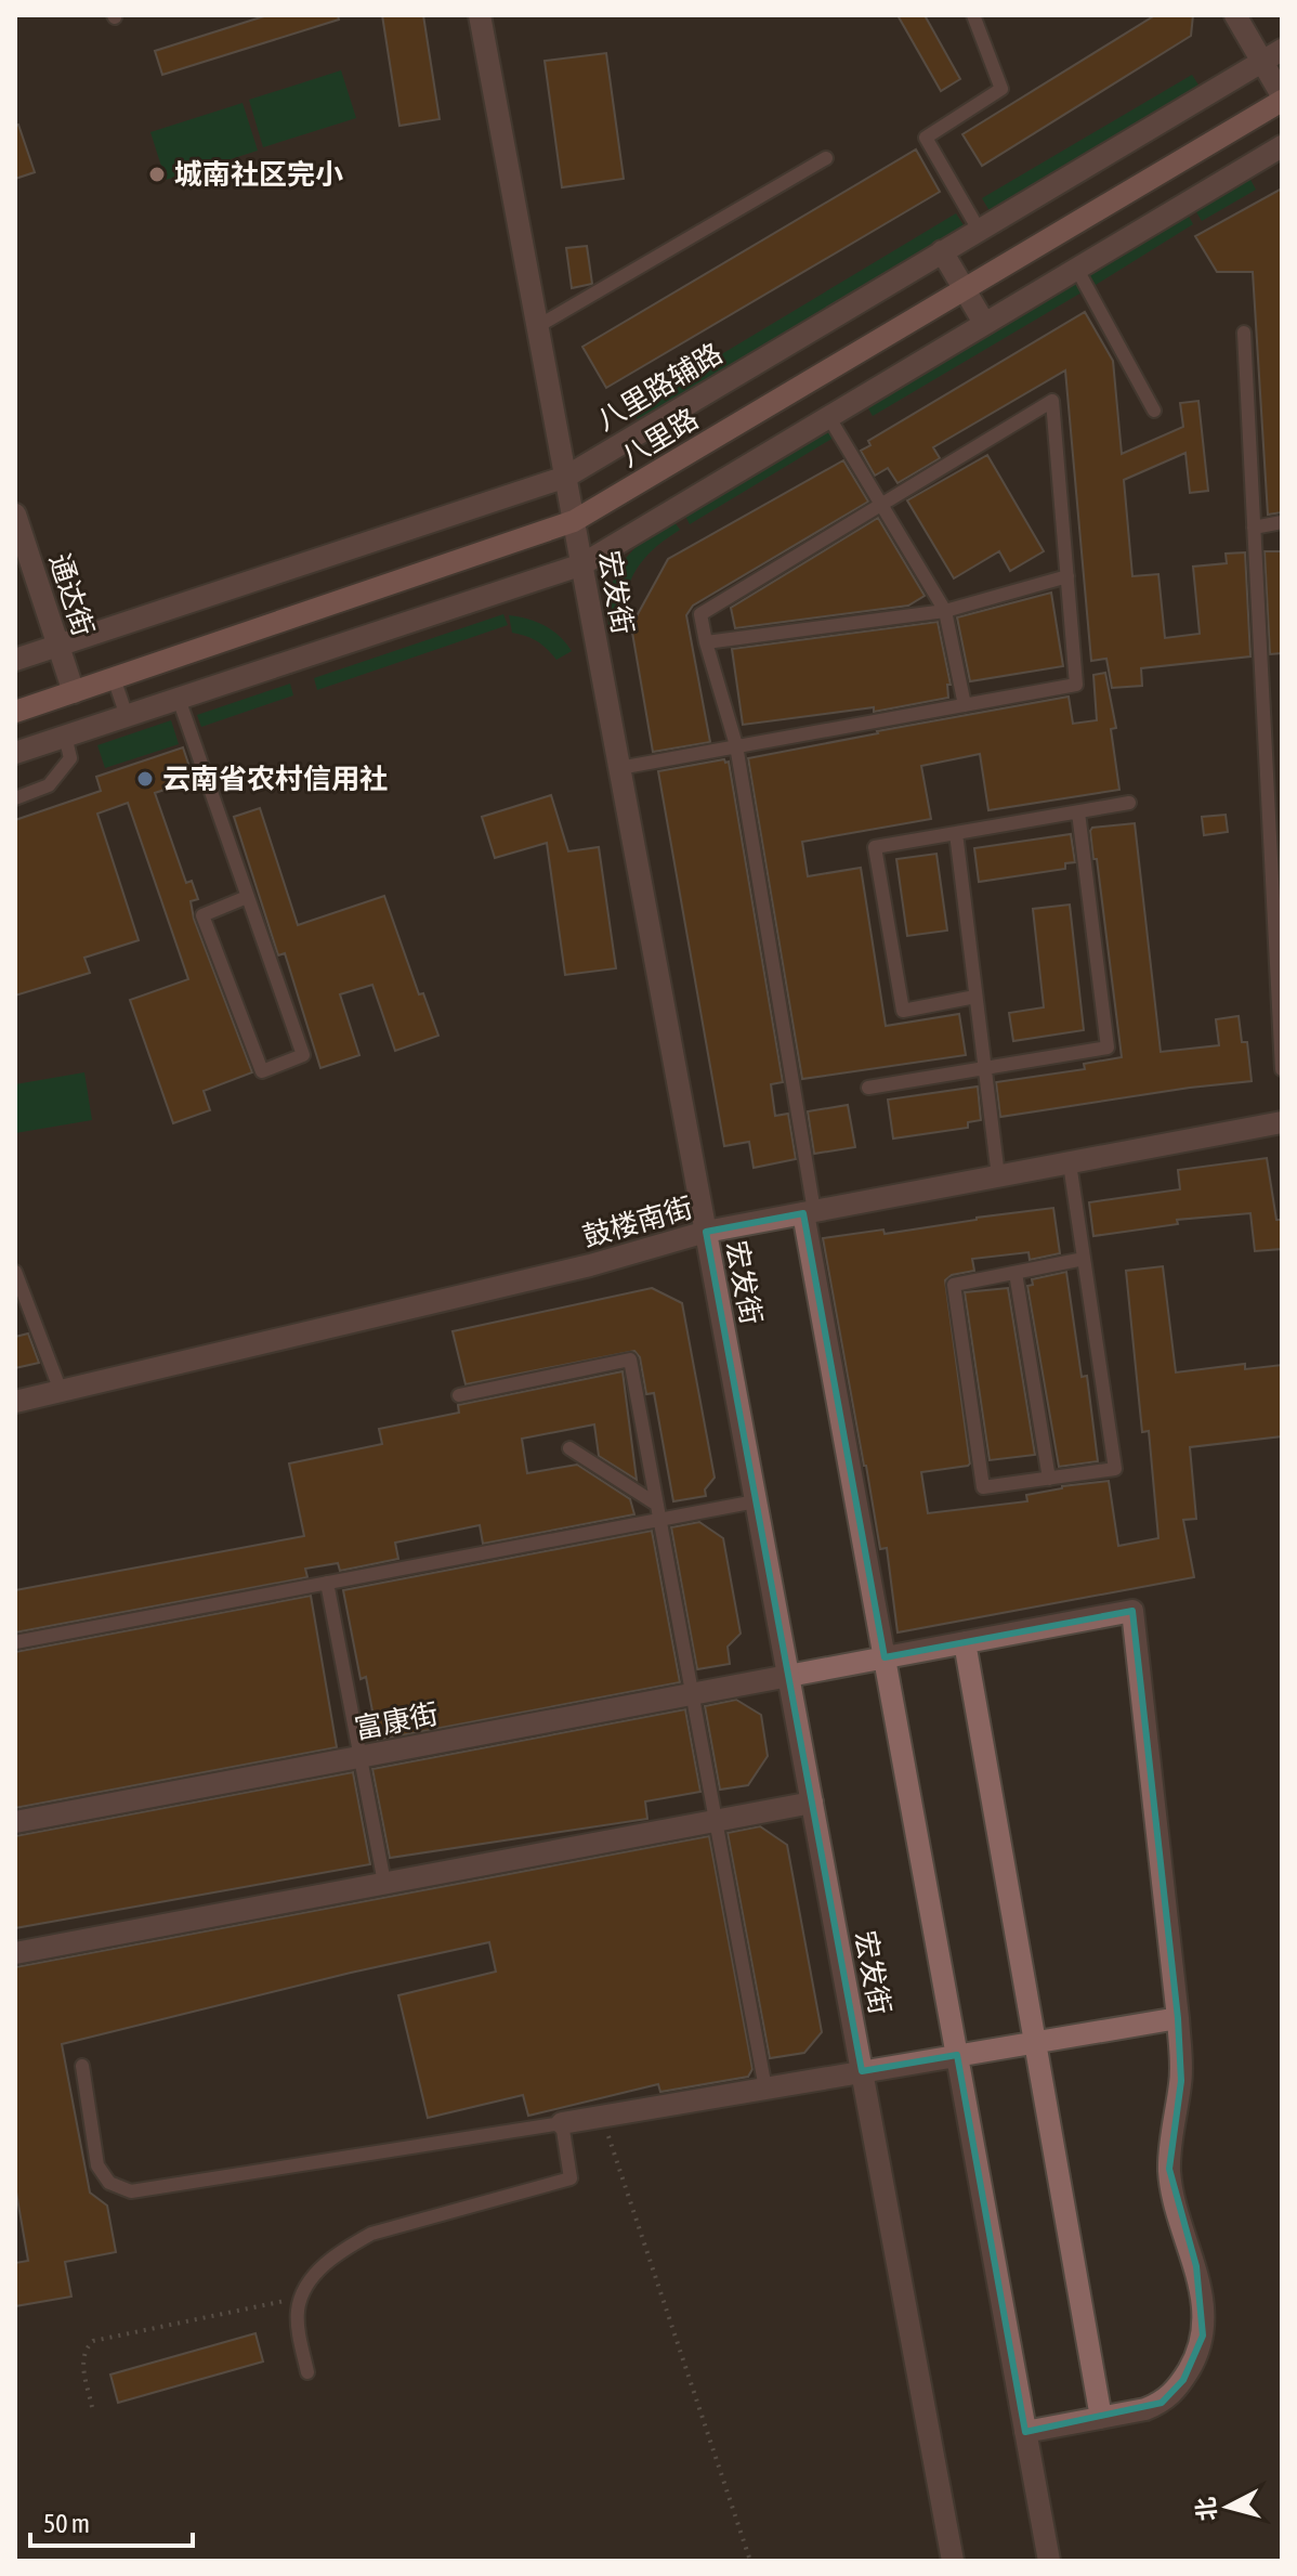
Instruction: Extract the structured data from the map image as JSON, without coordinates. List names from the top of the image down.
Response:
{
  "streets": {
    "main road": ["八里路"],
    "street": [
      "八里路辅路",
      "宏发街",
      "通达街",
      "鼓楼南街",
      "富康街"
    ]
  },
  "crossings": [
    ["八里路辅路", "宏发街"],
    ["八里路辅路", "通达街"],
    ["八里路", "宏发街"],
    ["八里路", "通达街"],
    ["宏发街", "鼓楼南街"],
    ["宏发街", "富康街"]
  ],
  "places": ["城南社区完小", "云南省农村信用社"],
  "scale_bar": "50 m",
  "north": "left"
}
